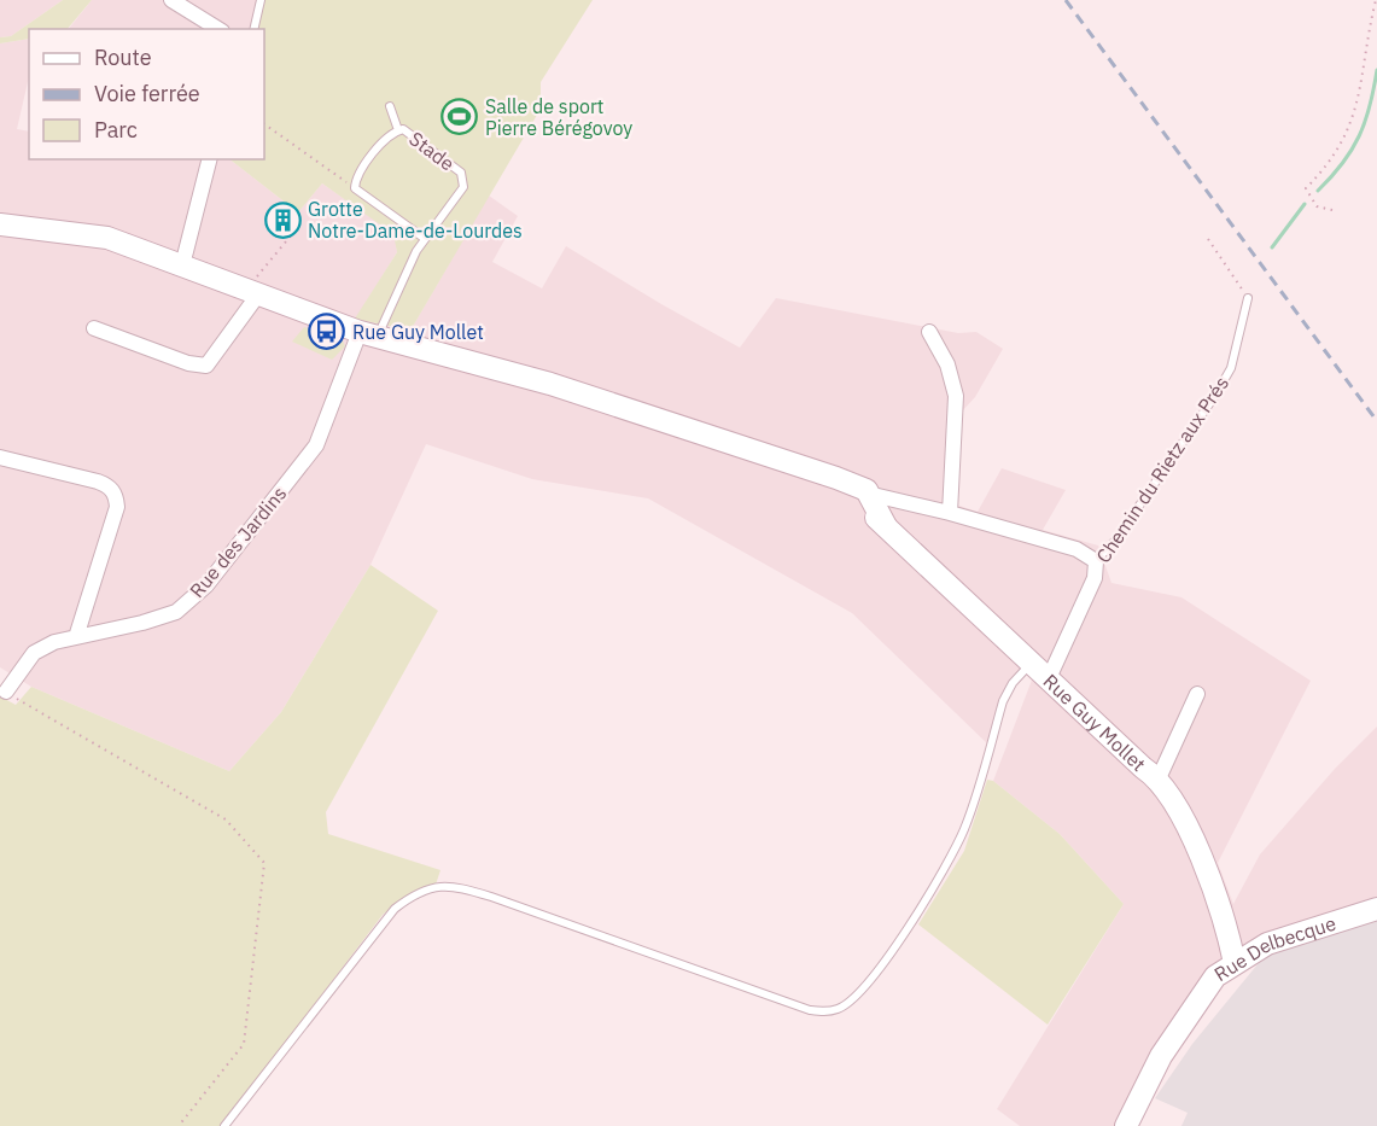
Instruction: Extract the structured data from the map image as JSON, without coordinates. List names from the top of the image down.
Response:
{
  "streets": {
    "street": [
      "Chemin du Rietz aux Prés",
      "Rue des Jardins",
      "Rue Guy Mollet",
      "Rue Delbecque"
    ],
    "lane": ["Stade"]
  },
  "crossings": [
    ["Stade", "Rue des Jardins"],
    ["Stade", "Rue Guy Mollet"],
    ["Chemin du Rietz aux Prés", "Rue Guy Mollet"],
    ["Rue des Jardins", "Rue Guy Mollet"],
    ["Rue Guy Mollet", "Rue Delbecque"]
  ],
  "places": {
    "sports": ["Salle de sport Pierre Bérégovoy"],
    "building": ["Grotte Notre-Dame-de-Lourdes"],
    "bus stop": ["Rue Guy Mollet"]
  },
  "legend": ["Route", "Voie ferrée", "Parc"]
}
